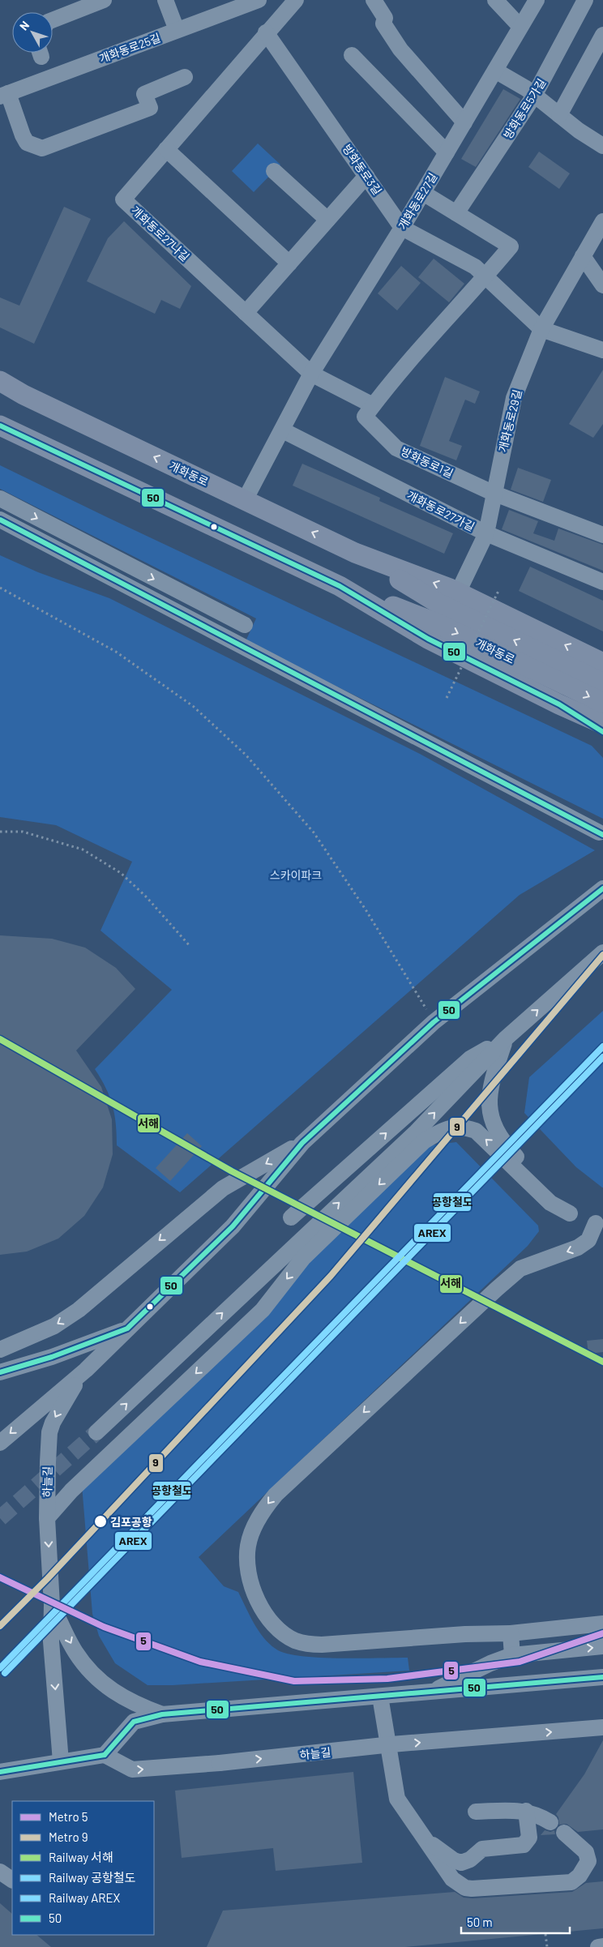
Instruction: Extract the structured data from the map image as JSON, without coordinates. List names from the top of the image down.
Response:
{
  "streets": {
    "main road": ["개화동로"],
    "street": [
      "개화동로25길",
      "방화동로5가길",
      "방화동로3길",
      "개화동로27길",
      "개화동로27나길",
      "개화동로29길",
      "방화동로1길",
      "개화동로27가길",
      "하늘길"
    ]
  },
  "crossings": [
    ["방화동로3길", "개화동로27길"],
    ["방화동로3길", "개화동로27나길"],
    ["방화동로3길", "개화동로29길"],
    ["방화동로3길", "방화동로1길"],
    ["개화동로27길", "개화동로27나길"],
    ["개화동로27길", "개화동로"],
    ["개화동로27길", "개화동로27가길"],
    ["개화동로29길", "방화동로1길"],
    ["개화동로29길", "개화동로"],
    ["개화동로29길", "개화동로27가길"]
  ],
  "parks": ["스카이파크"],
  "places": ["김포공항"],
  "lines": [
    "transit line 50",
    "metro line 9",
    "rail line 서해",
    "rail line 공항철도",
    "rail line AREX",
    "metro line 5"
  ],
  "legend": [
    "Metro 5",
    "Metro 9",
    "Railway 서해",
    "Railway 공항철도",
    "Railway AREX",
    "50"
  ],
  "scale_bar": "50 m",
  "north": "top left"
}
